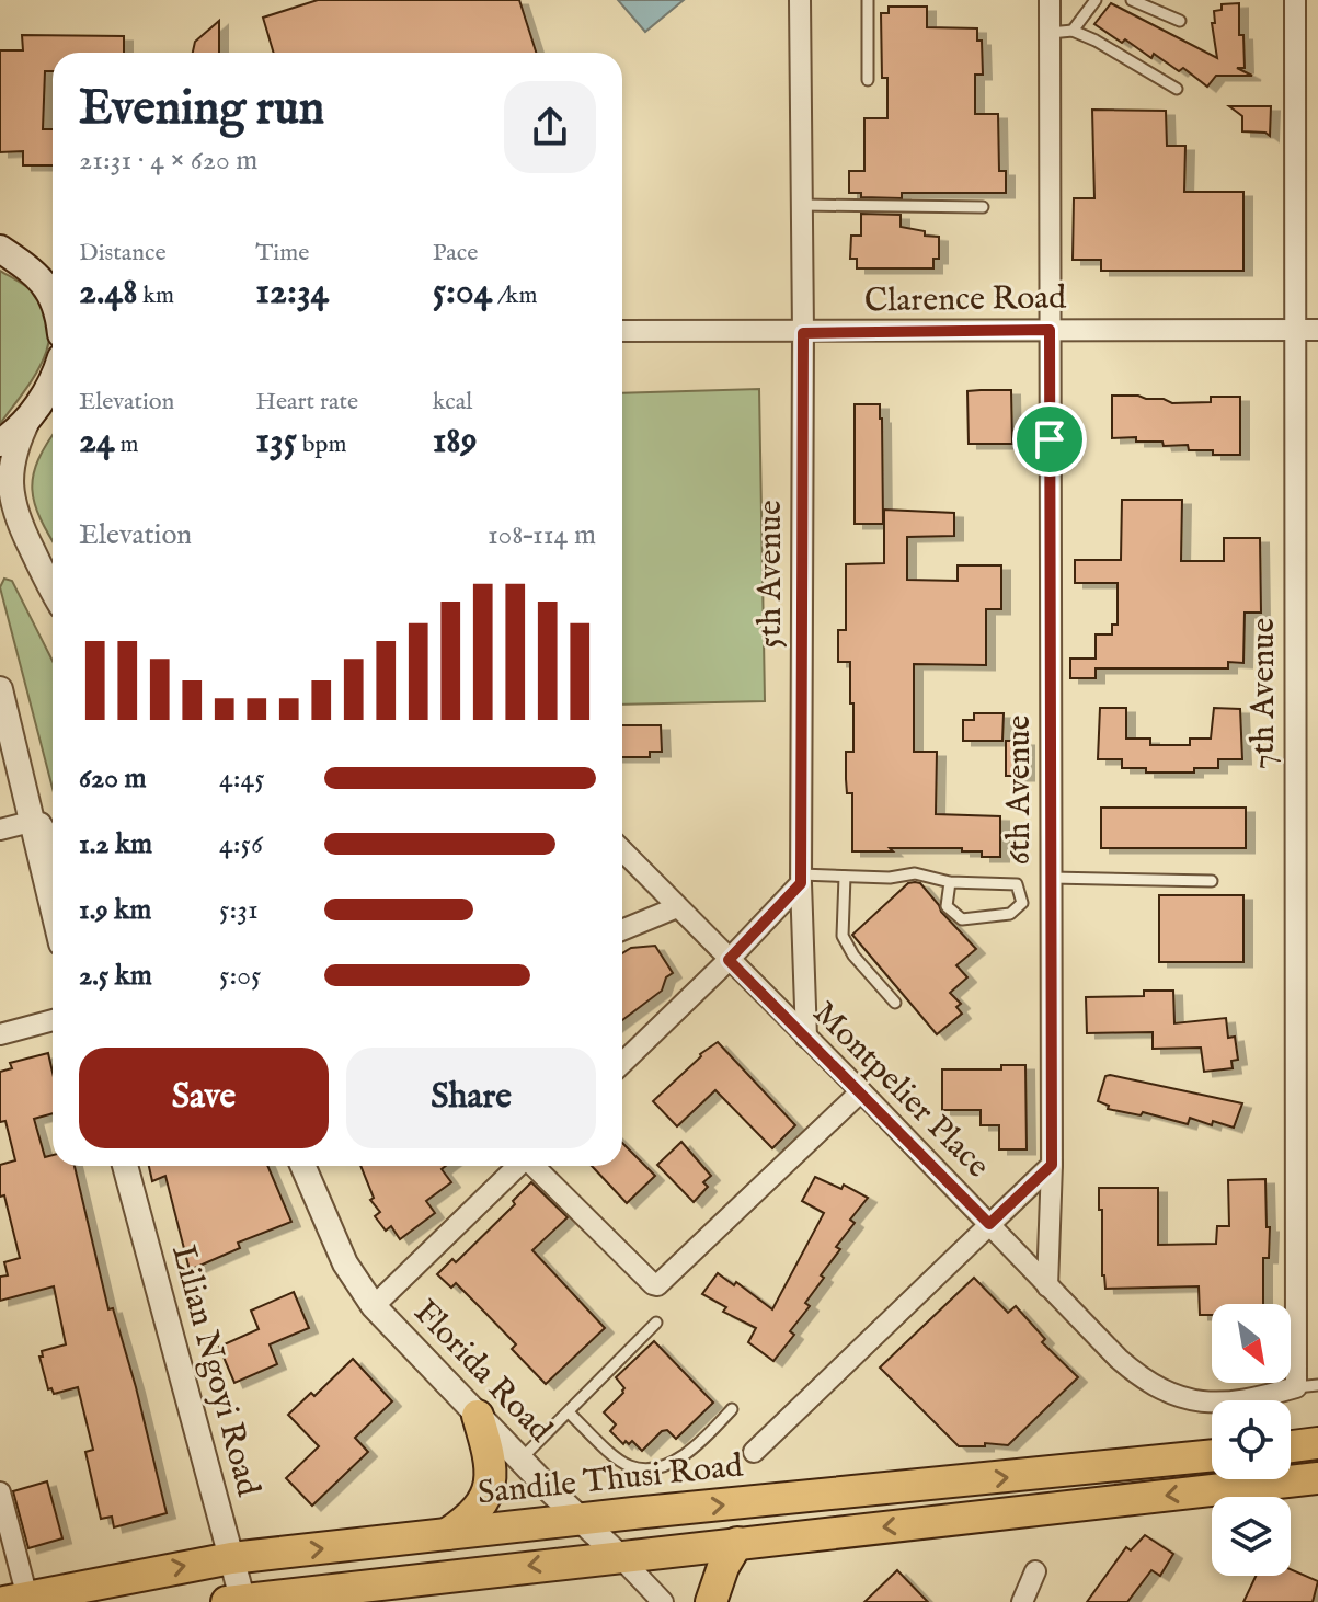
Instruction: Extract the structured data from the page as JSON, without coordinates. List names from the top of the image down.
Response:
{
  "streets": {
    "main road": ["Sandile Thusi Road"],
    "street": [
      "Clarence Road",
      "5th Avenue",
      "7th Avenue",
      "6th Avenue",
      "Montpelier Place",
      "Lilian Ngoyi Road",
      "Florida Road"
    ]
  },
  "crossings": [
    ["Clarence Road", "5th Avenue"],
    ["Clarence Road", "7th Avenue"],
    ["Clarence Road", "6th Avenue"],
    ["5th Avenue", "Montpelier Place"],
    ["7th Avenue", "Montpelier Place"],
    ["6th Avenue", "Montpelier Place"],
    ["Lilian Ngoyi Road", "Sandile Thusi Road"],
    ["Florida Road", "Sandile Thusi Road"]
  ],
  "north": "bottom right",
  "page": {
    "heading": ["Evening run", "21:31 · 4 × 620 m"],
    "stats": [
      ["Distance", "2.48 km"],
      ["Time", "12:34"],
      ["Pace", "5:04 /km"],
      ["Elevation", "24 m"],
      ["Heart rate", "135 bpm"],
      ["kcal", "189"]
    ],
    "chart": ["Elevation", "108–114 m"],
    "list": [
      {
        "name": "620 m",
        "note": "4:45"
      },
      {
        "name": "1.2 km",
        "note": "4:56"
      },
      {
        "name": "1.9 km",
        "note": "5:31"
      },
      {
        "name": "2.5 km",
        "note": "5:05"
      }
    ],
    "buttons": ["Save", "Share"]
  }
}
